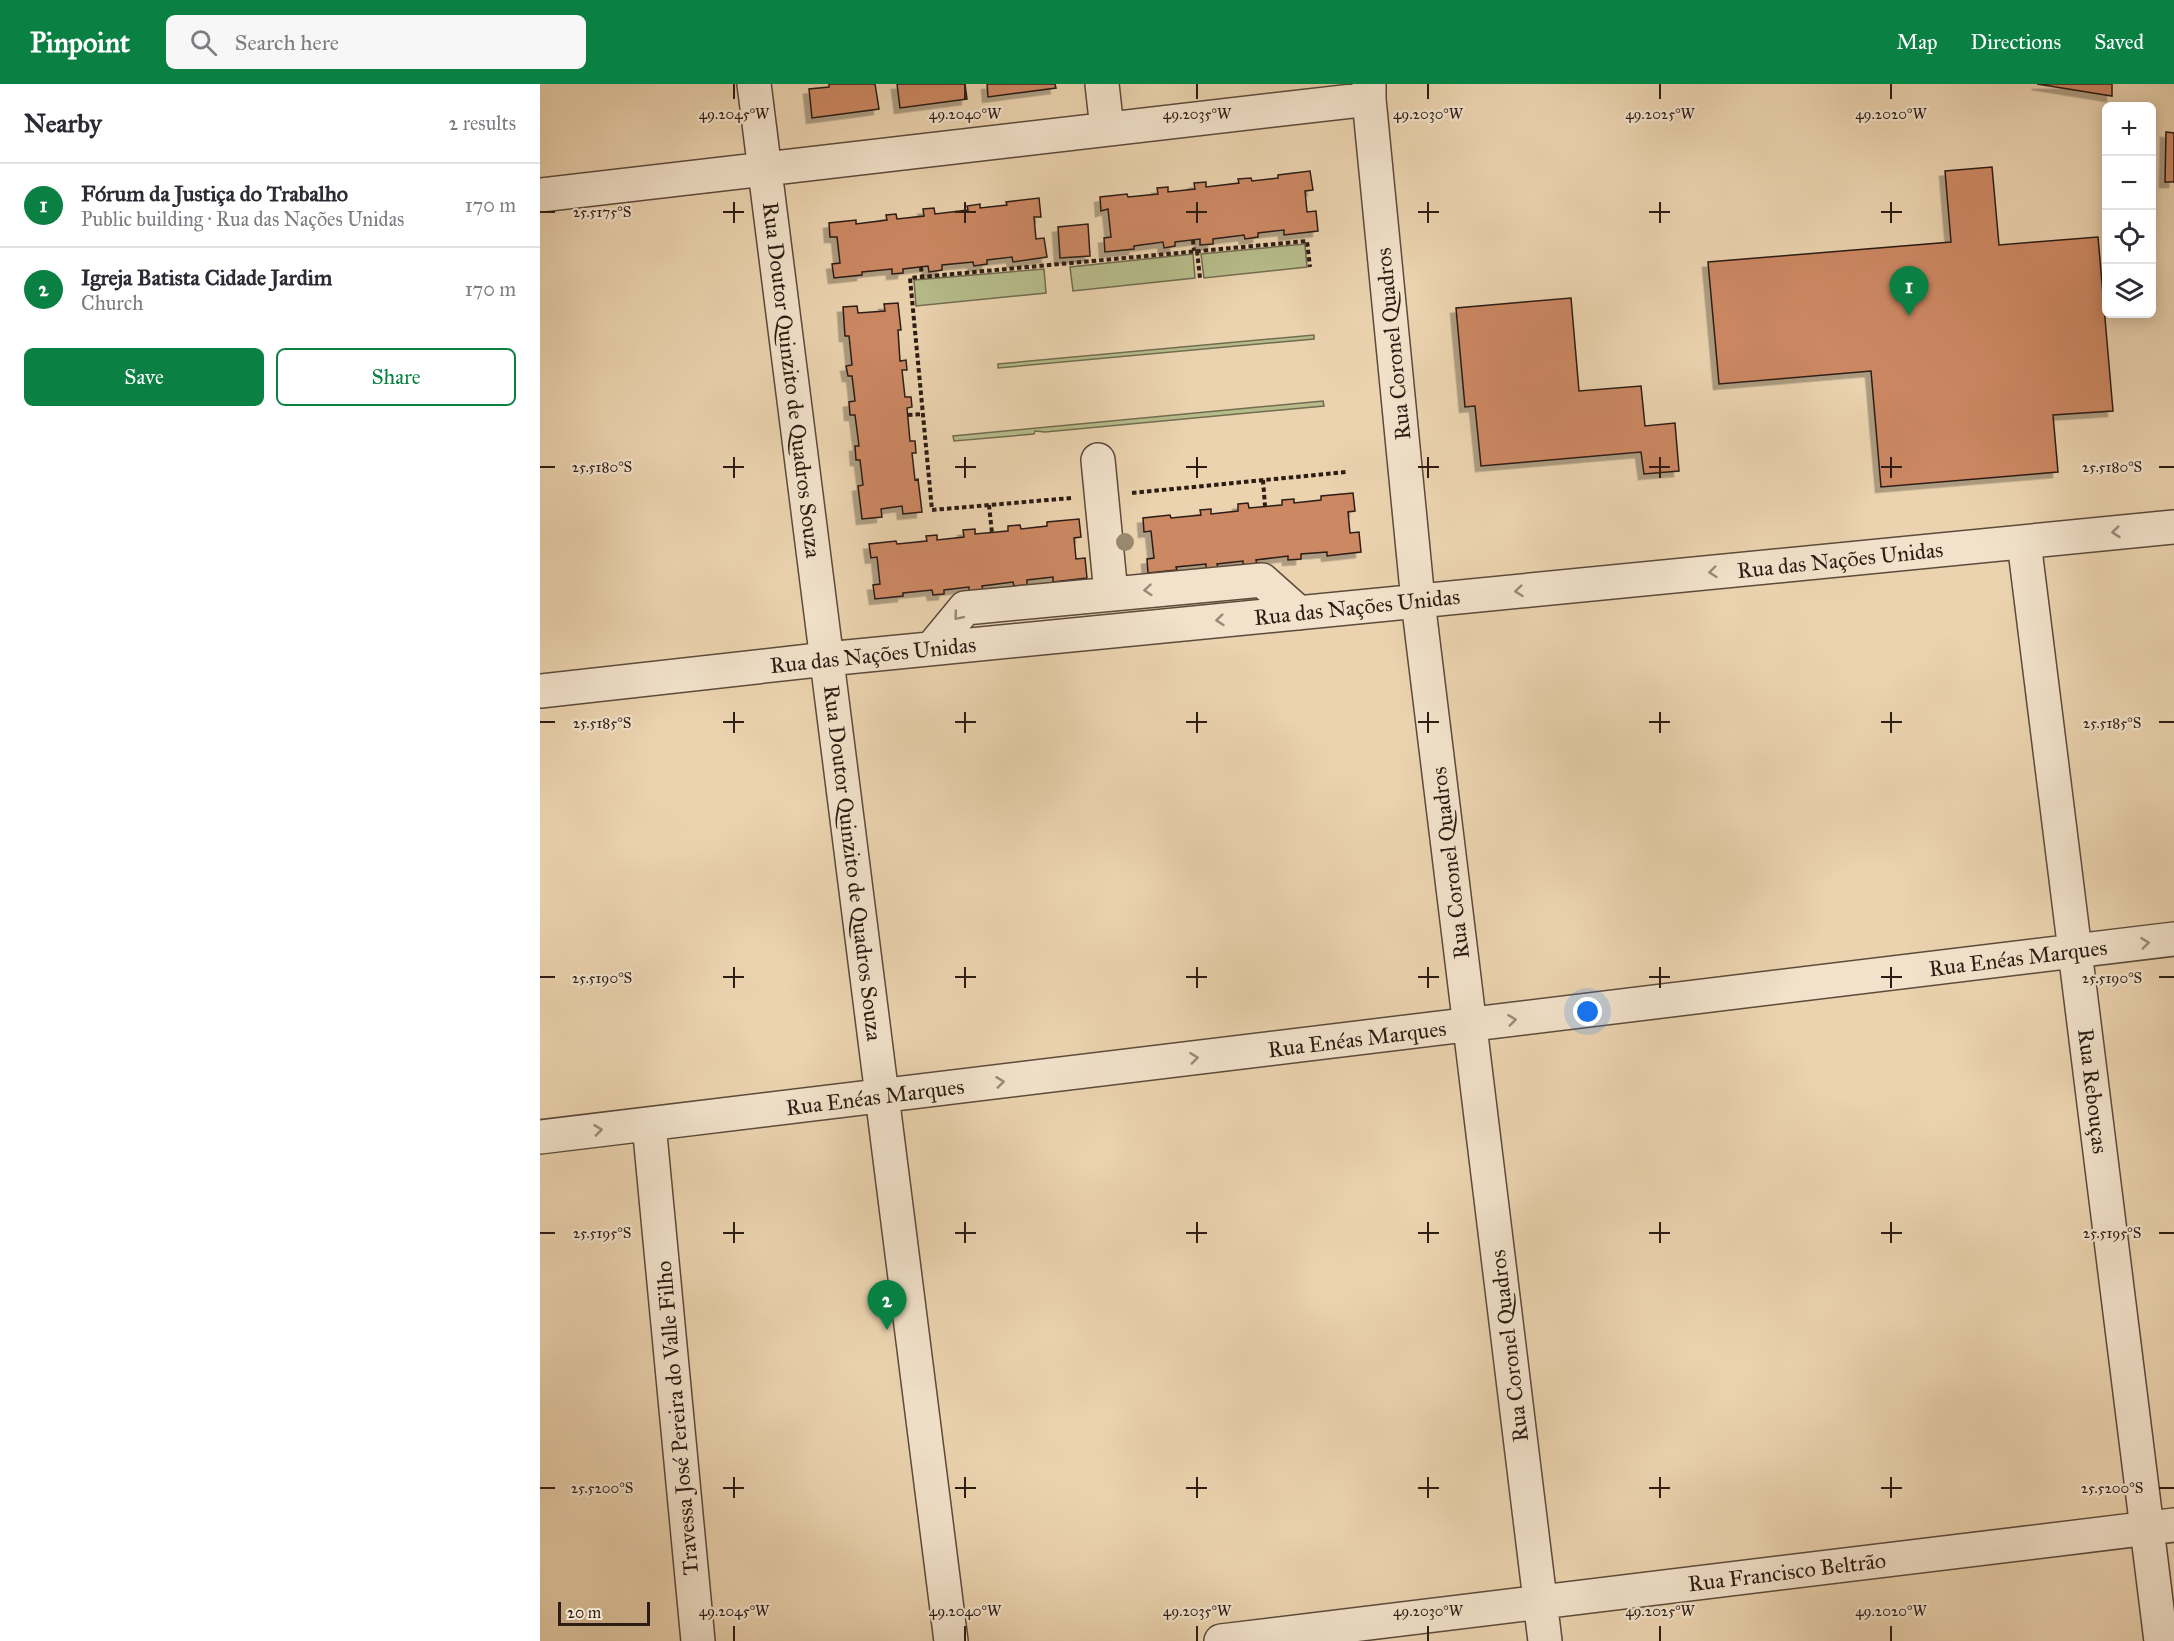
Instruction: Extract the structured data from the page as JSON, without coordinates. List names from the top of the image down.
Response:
{
  "streets": {
    "street": [
      "Rua Coronel Quadros",
      "Rua Doutor Quinzito de Quadros Souza",
      "Rua das Nações Unidas",
      "Rua Enéas Marques",
      "Rua Rebouças",
      "Travessa José Pereira do Valle Filho",
      "Rua Francisco Beltrão"
    ]
  },
  "crossings": [
    ["Rua Coronel Quadros", "Rua das Nações Unidas"],
    ["Rua Coronel Quadros", "Rua Enéas Marques"],
    ["Rua Coronel Quadros", "Rua Francisco Beltrão"],
    ["Rua Doutor Quinzito de Quadros Souza", "Rua das Nações Unidas"],
    ["Rua Doutor Quinzito de Quadros Souza", "Rua Enéas Marques"],
    ["Rua das Nações Unidas", "Rua Rebouças"],
    ["Rua Enéas Marques", "Rua Rebouças"],
    ["Rua Enéas Marques", "Travessa José Pereira do Valle Filho"],
    ["Rua Rebouças", "Rua Francisco Beltrão"]
  ],
  "one_way": ["Rua Enéas Marques"],
  "scale_bar": "20 m",
  "page": {
    "header": "Pinpoint",
    "search": "Search here",
    "nav": ["Map", "Directions", "Saved"],
    "heading": ["Nearby", "2 results"],
    "map_buttons": ["+", "−"],
    "list": [
      {
        "mark": "1",
        "name": "Fórum da Justiça do Trabalho",
        "note": "Public building · Rua das Nações Unidas",
        "value": "170 m"
      },
      {
        "mark": "2",
        "name": "Igreja Batista Cidade Jardim",
        "note": "Church",
        "value": "170 m"
      }
    ],
    "pins": ["1", "2"],
    "buttons": ["Save", "Share"],
    "scale": "20 m"
  },
  "coordinates": [
    "49.2045°W",
    "49.2040°W",
    "49.2035°W",
    "49.2030°W",
    "49.2025°W",
    "49.2020°W",
    "25.5175°S",
    "25.5180°S",
    "25.5185°S",
    "25.5190°S",
    "25.5195°S",
    "25.5200°S"
  ]
}
